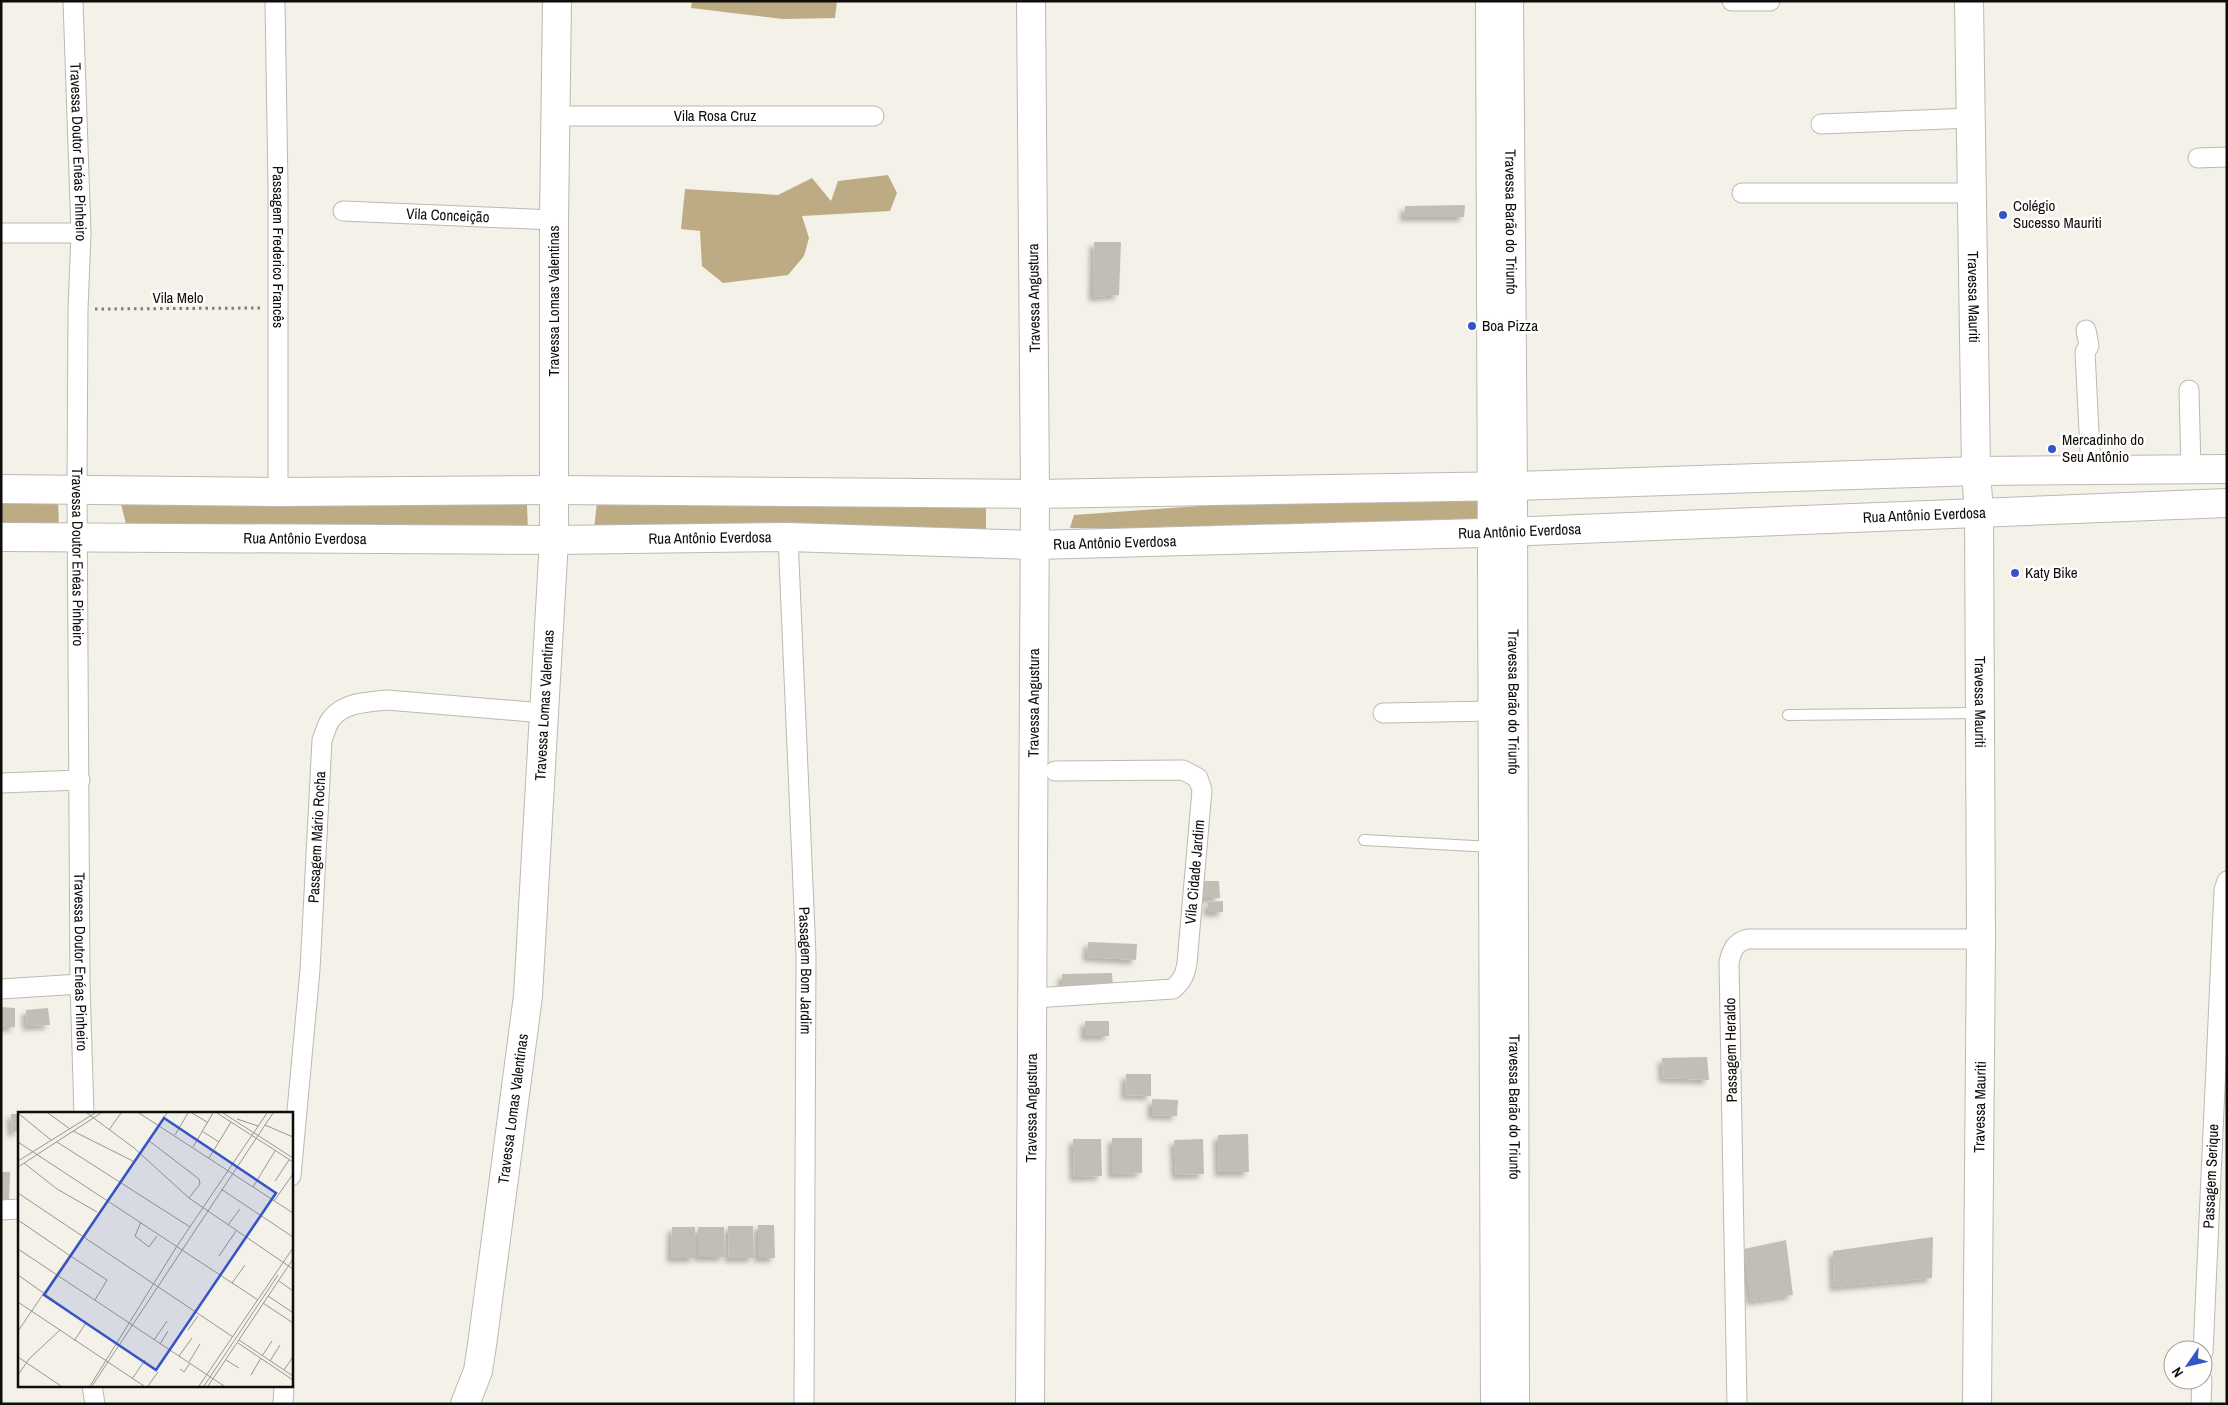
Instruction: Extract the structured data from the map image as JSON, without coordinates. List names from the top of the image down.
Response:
{
  "streets": {
    "street": [
      "Vila Rosa Cruz",
      "Travessa Doutor Enéas Pinheiro",
      "Vila Conceição",
      "Travessa Barão do Triunfo",
      "Passagem Frederico Francês",
      "Travessa Angustura",
      "Travessa Mauriti",
      "Travessa Lomas Valentinas",
      "Rua Antônio Everdosa",
      "Passagem Mário Rocha",
      "Vila Cidade Jardim",
      "Passagem Bom Jardim",
      "Passagem Heraldo",
      "Passagem Serique"
    ],
    "path": ["Vila Melo"]
  },
  "crossings": [
    ["Vila Rosa Cruz", "Travessa Lomas Valentinas"],
    ["Travessa Doutor Enéas Pinheiro", "Vila Melo"],
    ["Travessa Doutor Enéas Pinheiro", "Rua Antônio Everdosa"],
    ["Vila Conceição", "Travessa Lomas Valentinas"],
    ["Travessa Barão do Triunfo", "Rua Antônio Everdosa"],
    ["Passagem Frederico Francês", "Vila Melo"],
    ["Travessa Angustura", "Rua Antônio Everdosa"],
    ["Travessa Angustura", "Vila Cidade Jardim"],
    ["Travessa Mauriti", "Rua Antônio Everdosa"],
    ["Travessa Mauriti", "Passagem Heraldo"],
    ["Travessa Lomas Valentinas", "Rua Antônio Everdosa"],
    ["Travessa Lomas Valentinas", "Passagem Mário Rocha"],
    ["Rua Antônio Everdosa", "Passagem Bom Jardim"]
  ],
  "places": [
    "Colégio Sucesso Mauriti",
    "Boa Pizza",
    "Mercadinho do Seu Antônio",
    "Katy Bike"
  ],
  "north": "bottom left"
}
